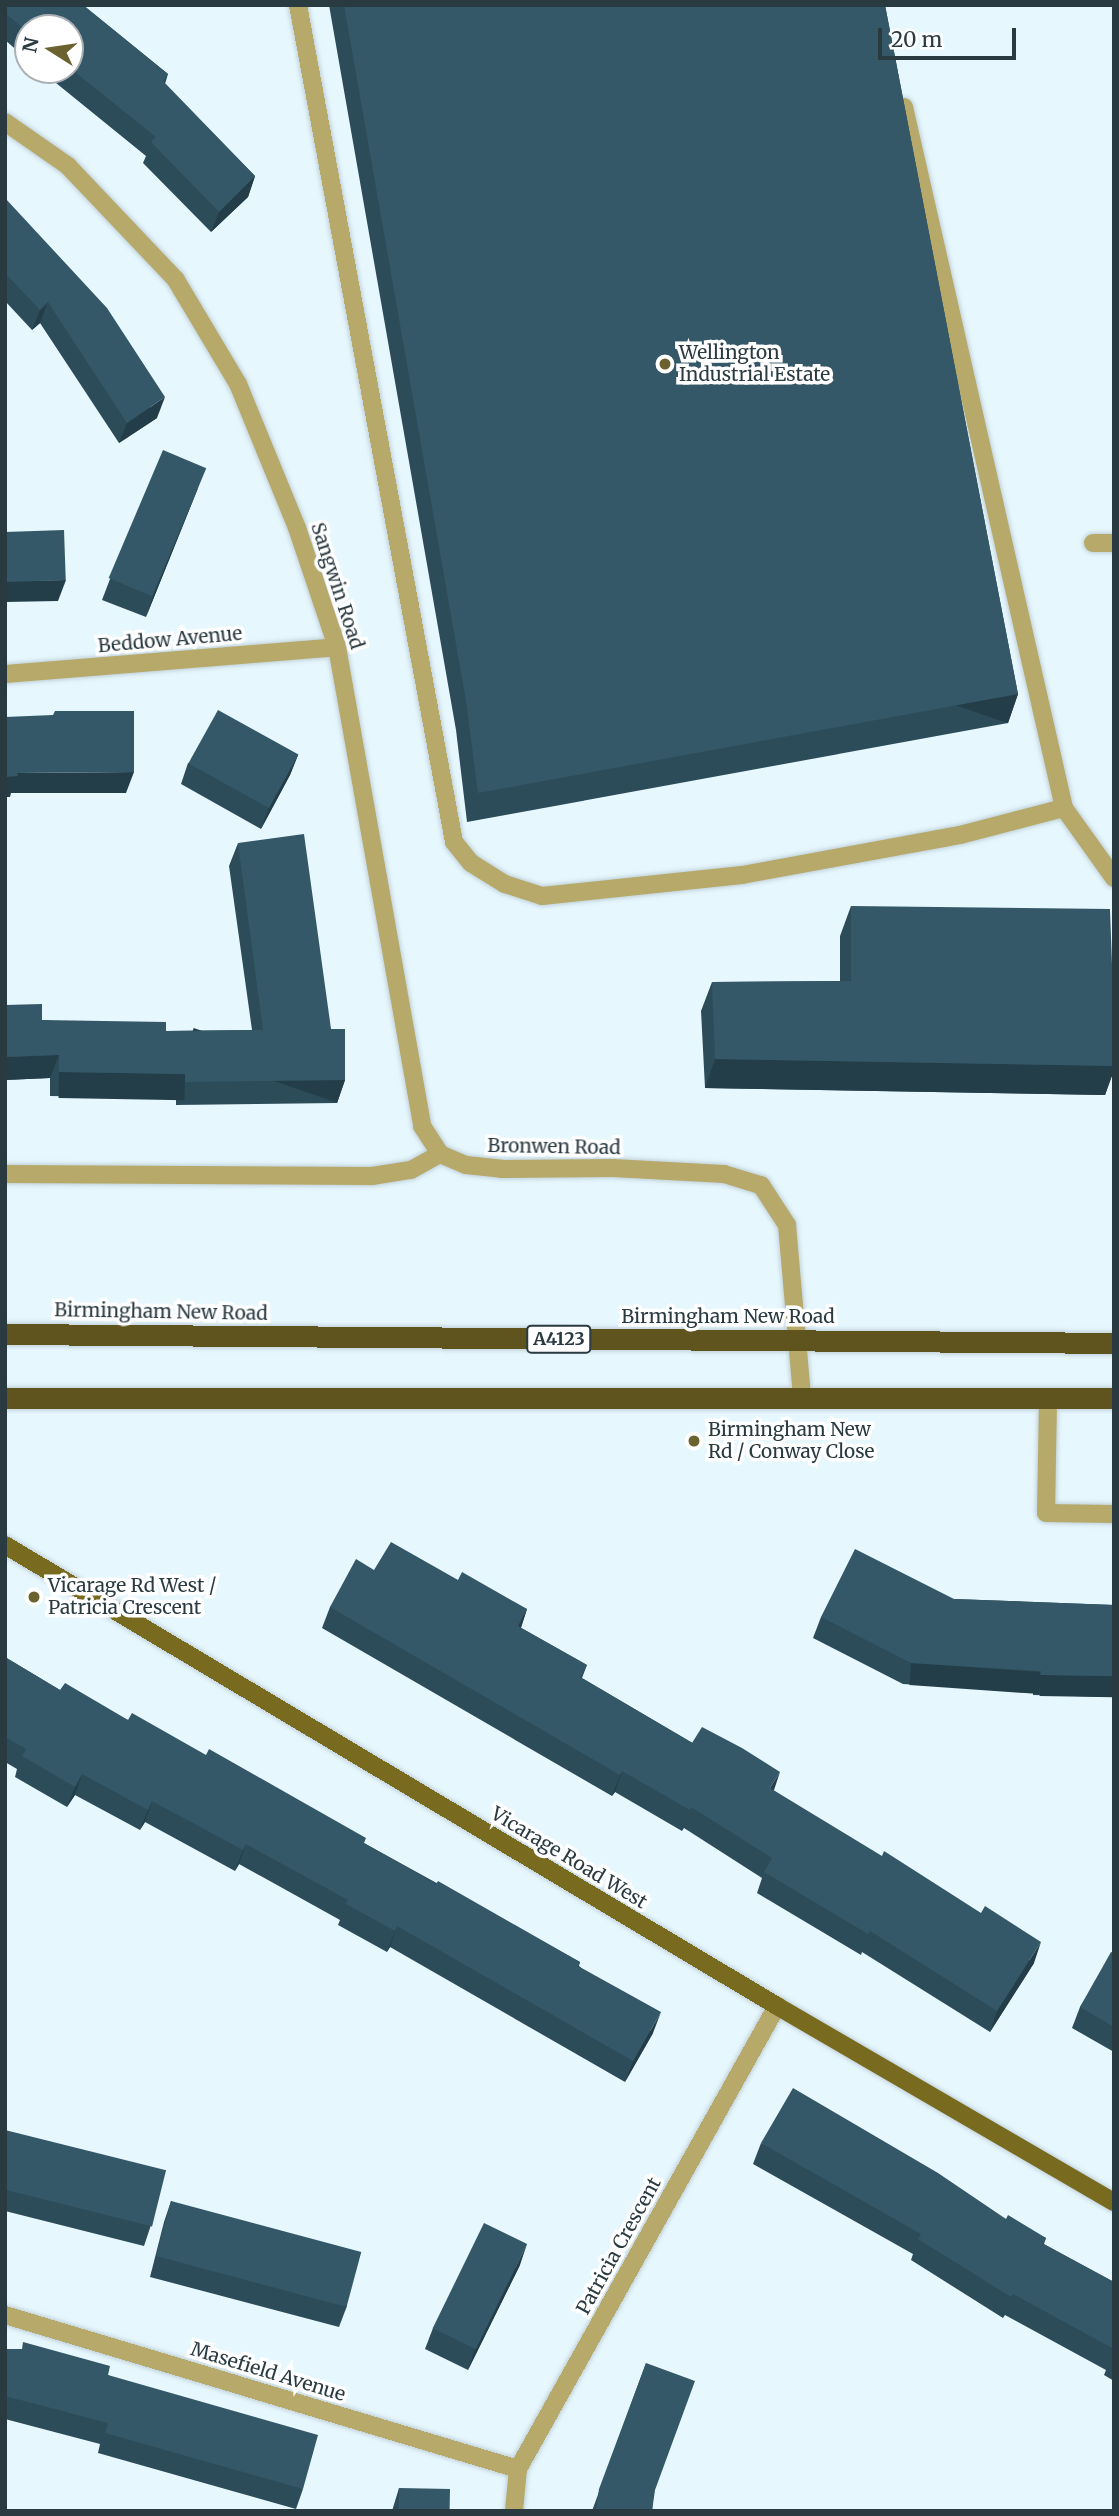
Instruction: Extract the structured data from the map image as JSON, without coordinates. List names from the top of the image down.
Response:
{
  "streets": {
    "highway": ["Birmingham New Road", "A4123"],
    "main road": ["Vicarage Road West"],
    "street": [
      "Sangwin Road",
      "Beddow Avenue",
      "Bronwen Road",
      "Patricia Crescent",
      "Masefield Avenue"
    ]
  },
  "crossings": [
    ["Sangwin Road", "Beddow Avenue"],
    ["Sangwin Road", "Bronwen Road"],
    ["Bronwen Road", "Birmingham New Road"],
    ["Vicarage Road West", "Patricia Crescent"],
    ["Patricia Crescent", "Masefield Avenue"]
  ],
  "places": ["Wellington Industrial Estate", "Birmingham New Rd / Conway Close", "Vicarage Rd West / Patricia Crescent"],
  "scale_bar": "20 m",
  "north": "left"
}
